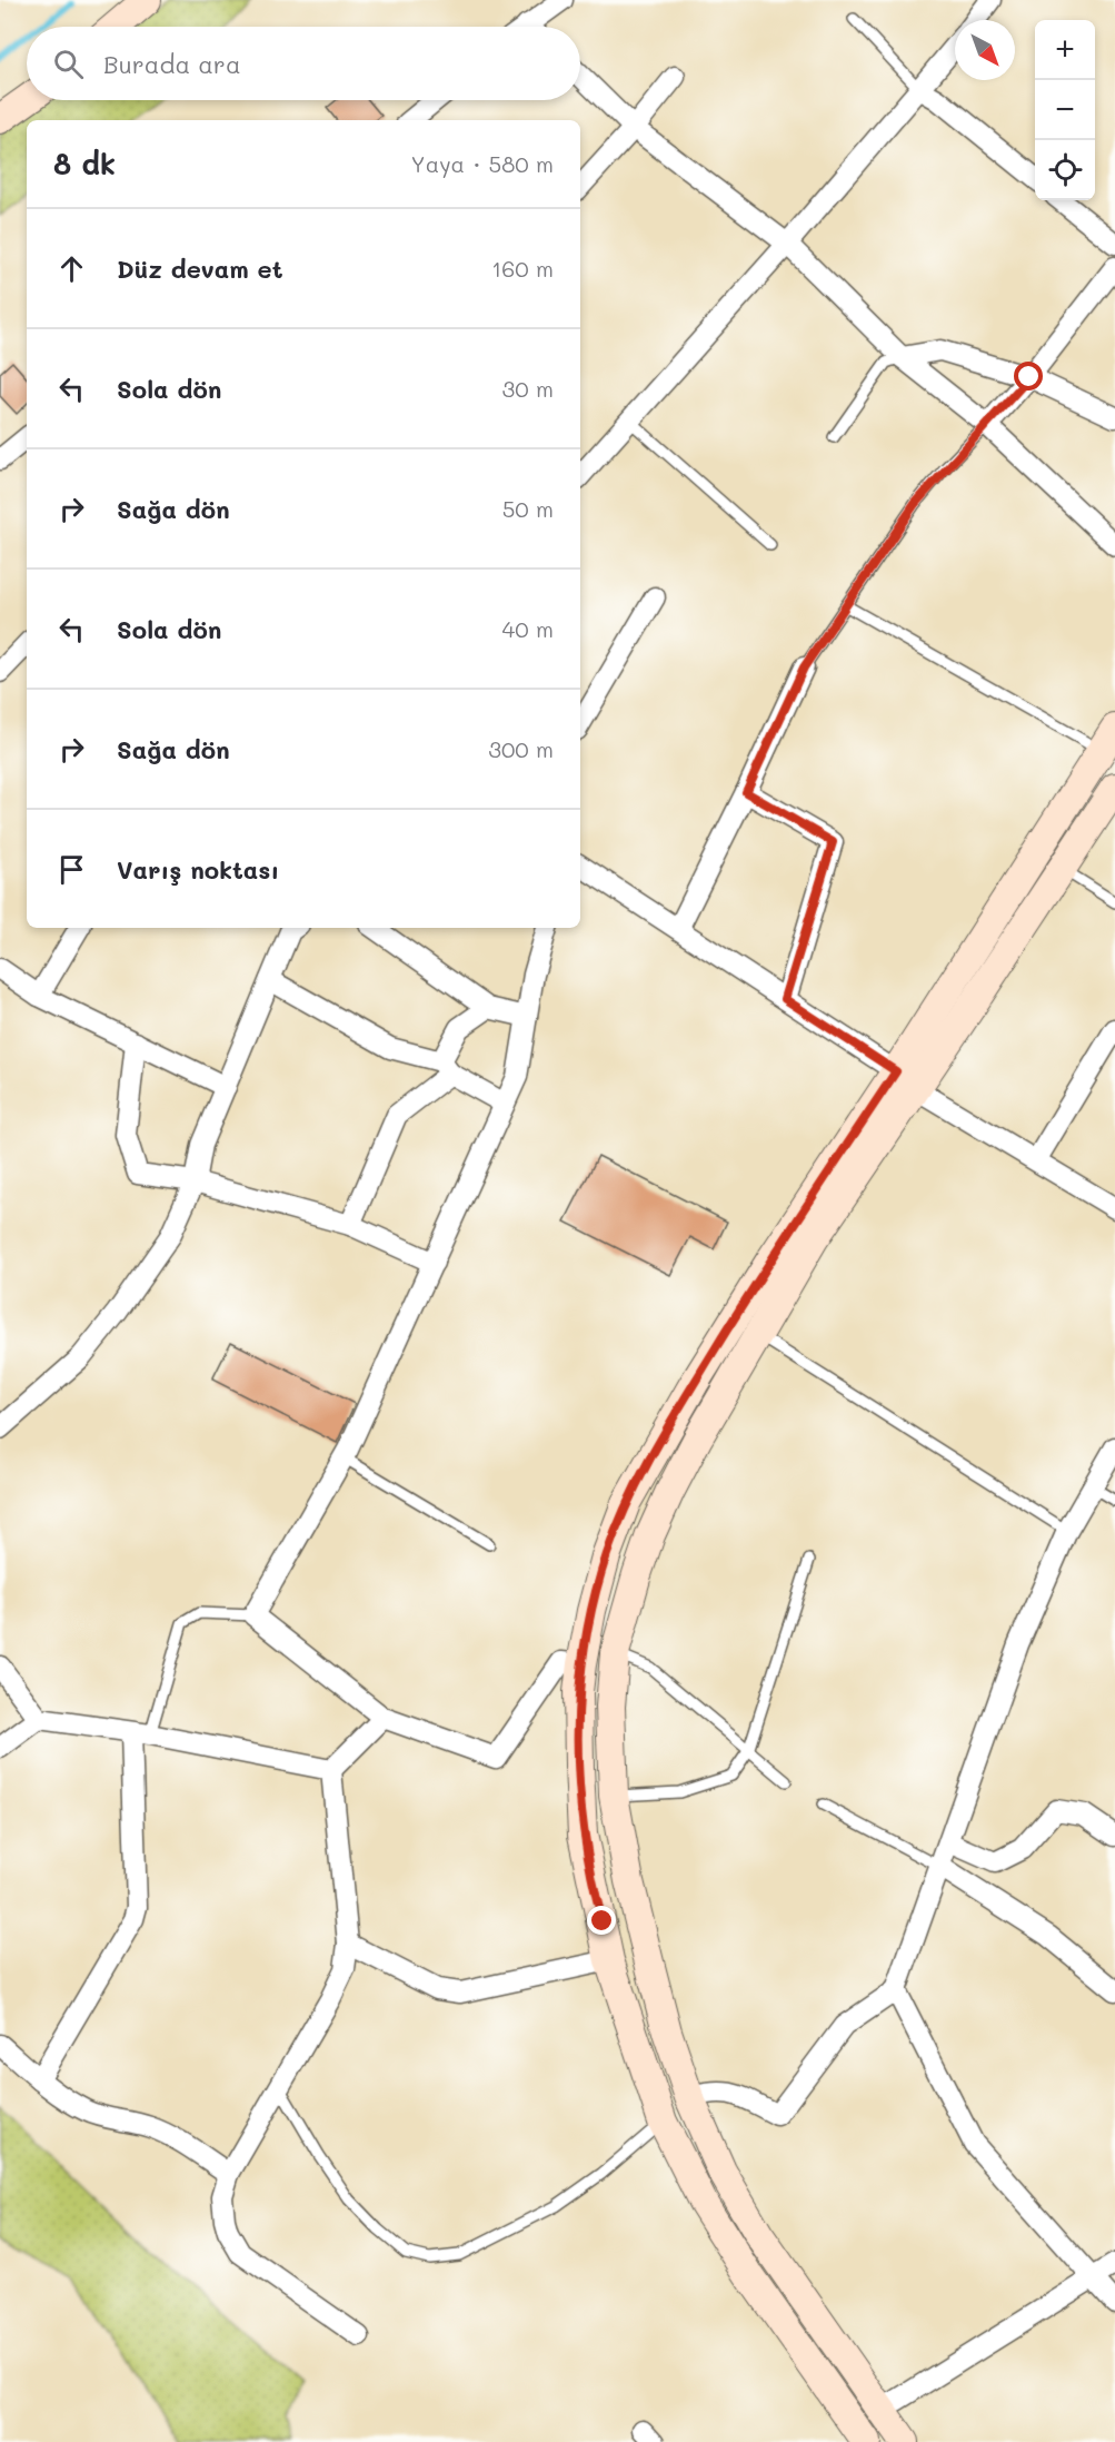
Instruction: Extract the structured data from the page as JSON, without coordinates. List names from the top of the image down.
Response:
{
  "north": "bottom right",
  "page": {
    "map_buttons": ["+", "−"],
    "search": "Burada ara",
    "heading": ["8 dk", "Yaya · 580 m"],
    "list": [
      ["Düz devam et", "160 m"],
      ["Sola dön", "30 m"],
      ["Sağa dön", "50 m"],
      ["Sola dön", "40 m"],
      ["Sağa dön", "300 m"],
      "Varış noktası"
    ]
  }
}
